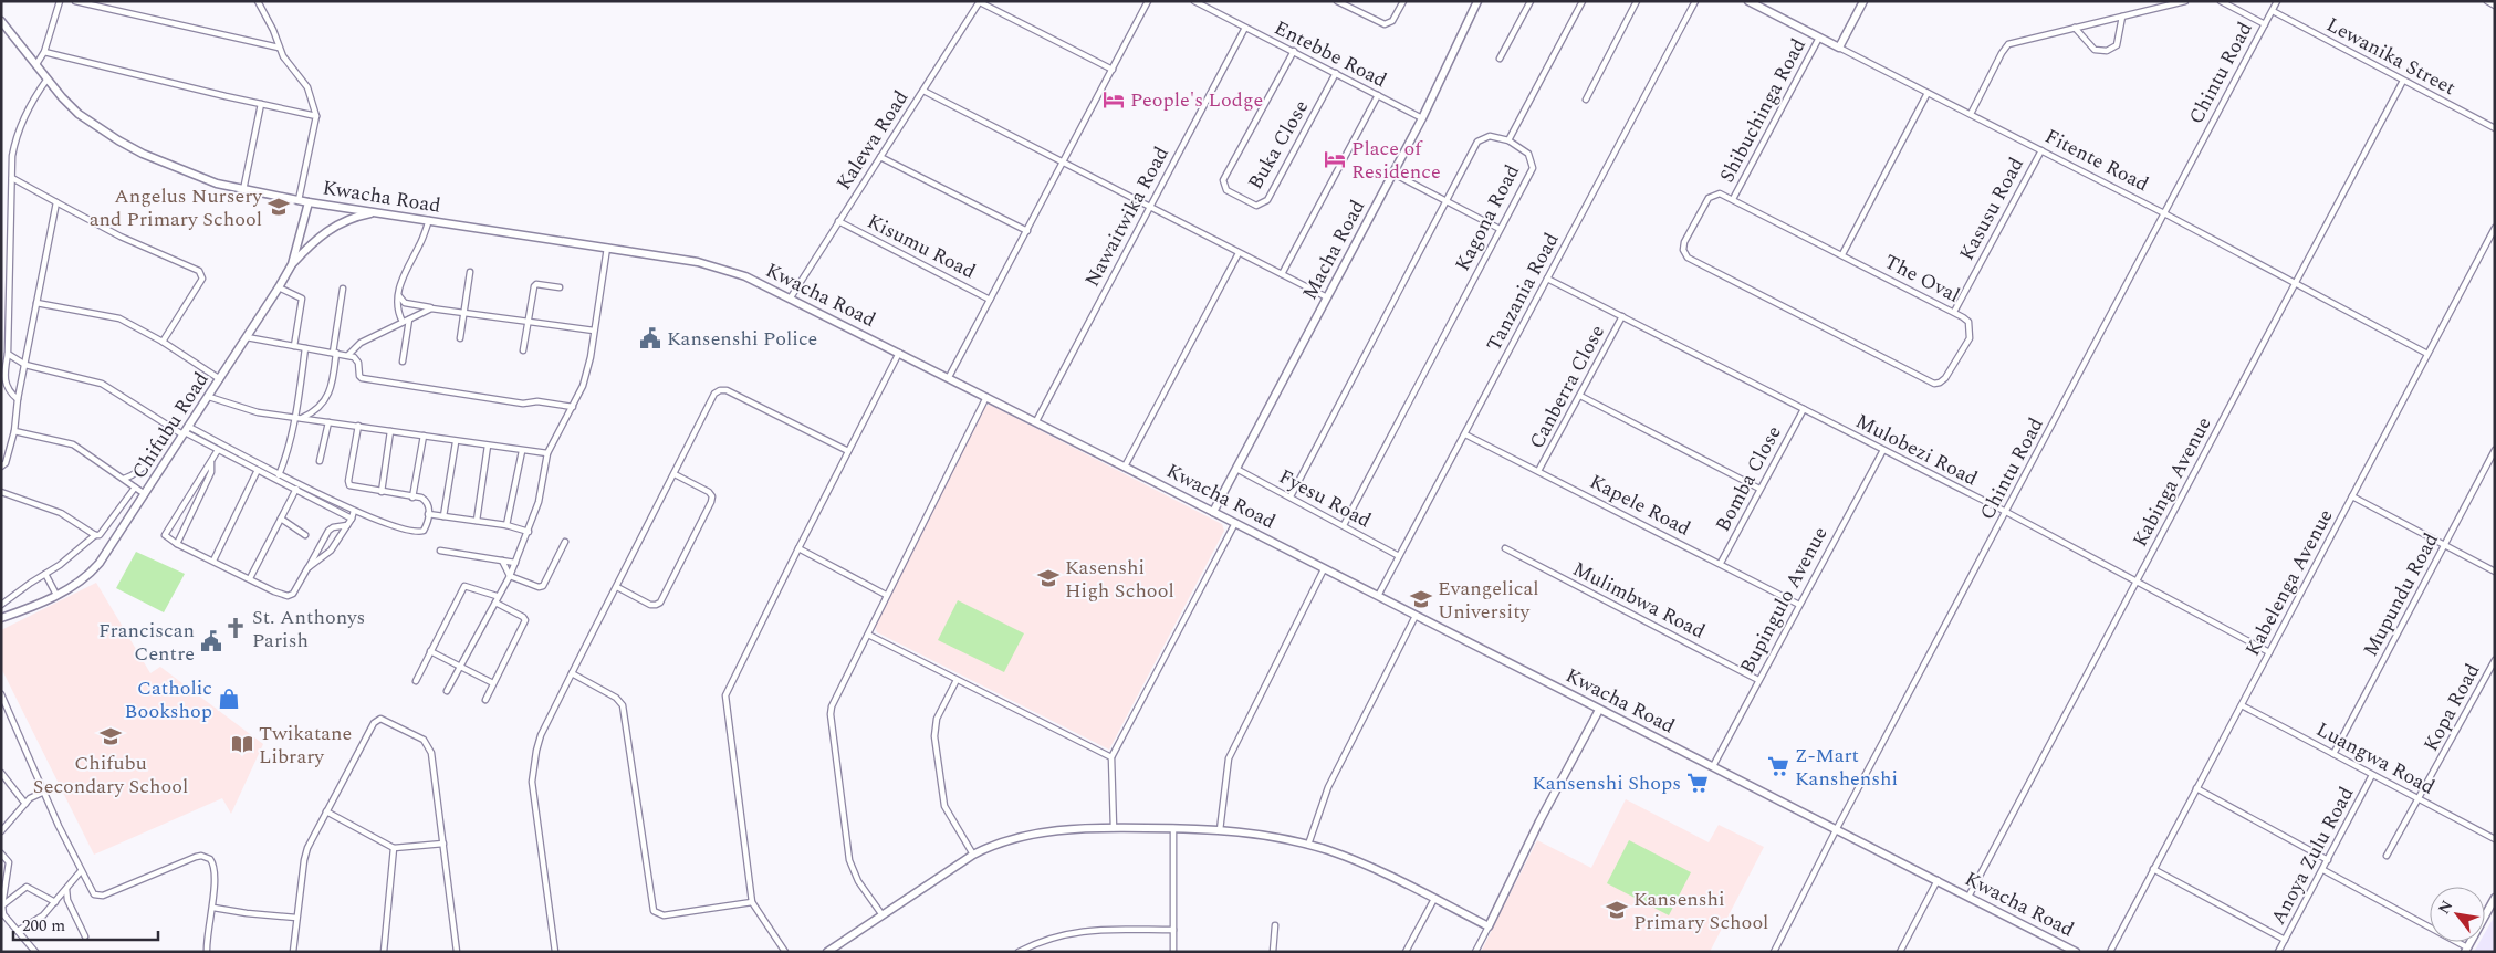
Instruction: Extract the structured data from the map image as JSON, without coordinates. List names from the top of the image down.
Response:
{
  "streets": {
    "main road": [
      "Fitente Road",
      "Kwacha Road",
      "Macha Road",
      "Chifubu Road"
    ],
    "street": [
      "Entebbe Road",
      "Lewanika Street",
      "Chintu Road",
      "Shibuchinga Road",
      "Kalewa Road",
      "Buka Close",
      "Kasusu Road",
      "Nawaitwika Road",
      "Kagona Road",
      "Kisumu Road",
      "The Oval",
      "Tanzania Road",
      "Canberra Close",
      "Mulobezi Road",
      "Bomba Close",
      "Kabinga Avenue",
      "Fyesu Road",
      "Kapele Road",
      "Kabelenga Avenue",
      "Mupundu Road",
      "Mulimbwa Road",
      "Bupingulo Avenue",
      "Kopa Road",
      "Luangwa Road",
      "Anoya Zulu Road"
    ]
  },
  "crossings": [
    ["Entebbe Road", "Buka Close"],
    ["Entebbe Road", "Nawaitwika Road"],
    ["Entebbe Road", "Macha Road"],
    ["Lewanika Street", "Chintu Road"],
    ["Lewanika Street", "Kabinga Avenue"],
    ["Chintu Road", "Fitente Road"],
    ["Chintu Road", "Kwacha Road"],
    ["Chintu Road", "Mulobezi Road"],
    ["Shibuchinga Road", "Fitente Road"],
    ["Shibuchinga Road", "The Oval"],
    ["Kalewa Road", "Kwacha Road"],
    ["Kalewa Road", "Kisumu Road"],
    ["Fitente Road", "Kasusu Road"],
    ["Fitente Road", "Kabinga Avenue"],
    ["Fitente Road", "Kabelenga Avenue"],
    ["Kwacha Road", "Nawaitwika Road"],
    ["Kwacha Road", "Macha Road"],
    ["Kwacha Road", "Tanzania Road"],
    ["Kwacha Road", "Chifubu Road"],
    ["Kwacha Road", "Kabinga Avenue"],
    ["Kwacha Road", "Bupingulo Avenue"],
    ["Kasusu Road", "The Oval"],
    ["Kagona Road", "Fyesu Road"],
    ["Macha Road", "Fyesu Road"],
    ["Tanzania Road", "Mulobezi Road"],
    ["Tanzania Road", "Fyesu Road"],
    ["Tanzania Road", "Kapele Road"],
    ["Canberra Close", "Mulobezi Road"],
    ["Canberra Close", "Kapele Road"],
    ["Mulobezi Road", "Bomba Close"],
    ["Mulobezi Road", "Kabinga Avenue"],
    ["Mulobezi Road", "Kabelenga Avenue"],
    ["Mulobezi Road", "Bupingulo Avenue"],
    ["Bomba Close", "Kapele Road"],
    ["Kapele Road", "Bupingulo Avenue"],
    ["Kabelenga Avenue", "Luangwa Road"],
    ["Mupundu Road", "Luangwa Road"],
    ["Mulimbwa Road", "Bupingulo Avenue"],
    ["Kopa Road", "Luangwa Road"],
    ["Luangwa Road", "Anoya Zulu Road"]
  ],
  "places": {
    "hotel": ["People's Lodge", "Place of Residence"],
    "school or university": [
      "Angelus Nursery and Primary School",
      "Kasenshi High School",
      "Evangelical University",
      "Chifubu Secondary School",
      "Kansenshi Primary School"
    ],
    "public building": ["Kansenshi Police", "Franciscan Centre"],
    "church": ["St. Anthonys Parish"],
    "shop": ["Catholic Bookshop"],
    "library": ["Twikatane Library"],
    "supermarket": ["Z-Mart Kanshenshi", "Kansenshi Shops"]
  },
  "scale_bar": "200 m",
  "north": "top left"
}
